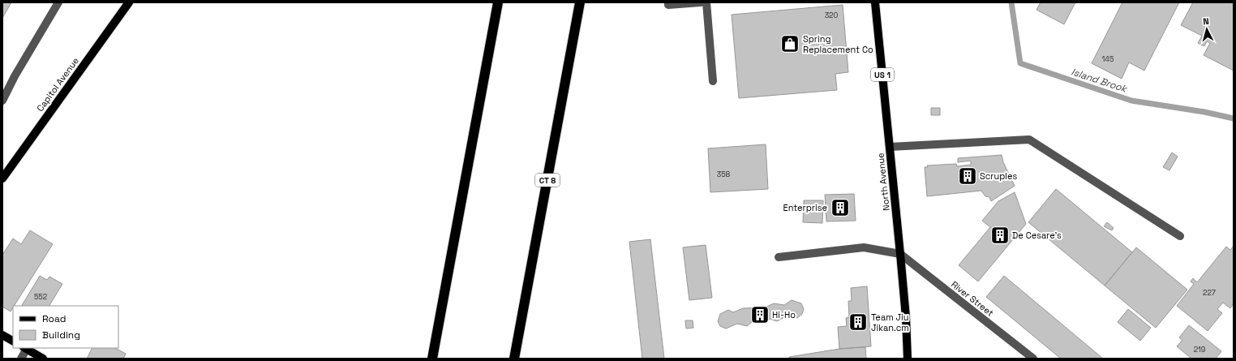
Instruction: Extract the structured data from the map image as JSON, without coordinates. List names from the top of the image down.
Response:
{
  "streets": {
    "highway": ["CT 8"],
    "main road": ["US 1", "Capitol Avenue", "North Avenue"],
    "street": ["River Street"]
  },
  "crossings": [
    ["North Avenue", "River Street"]
  ],
  "water": ["Island Brook"],
  "places": {
    "shop": ["Spring Replacement Co"],
    "building": [
      "Scruples",
      "Enterprise",
      "De Cesare's",
      "Hi-Ho",
      "Team Jiu Jikan.cm"
    ]
  },
  "house_numbers": [
    "320",
    "145",
    "358",
    "227",
    "552",
    "219"
  ],
  "legend": ["Road", "Building"],
  "north": "top"
}
